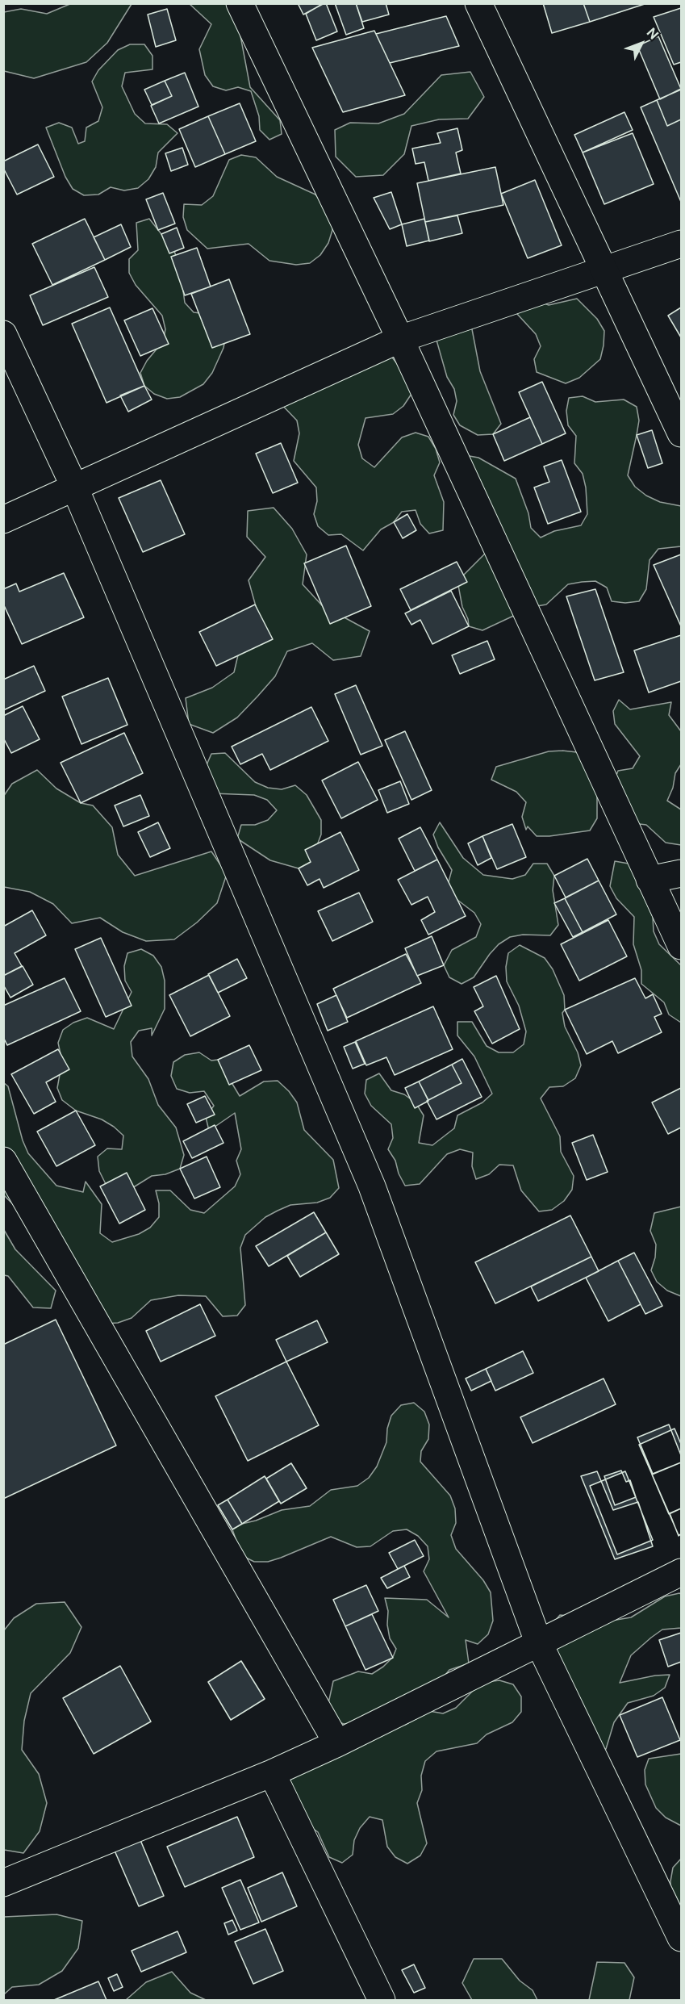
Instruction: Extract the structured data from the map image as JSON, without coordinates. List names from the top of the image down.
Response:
{
  "north": "top right"
}
